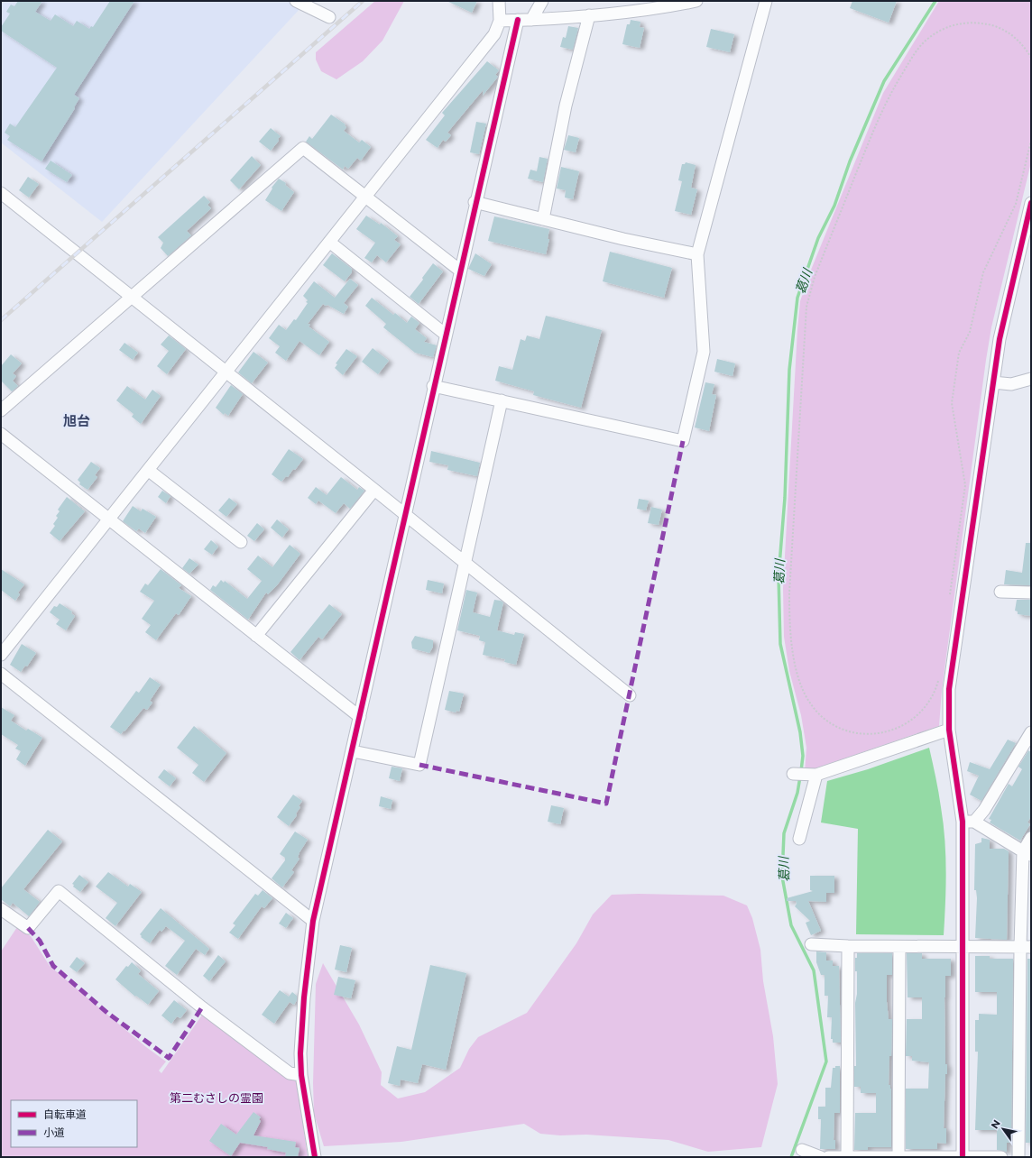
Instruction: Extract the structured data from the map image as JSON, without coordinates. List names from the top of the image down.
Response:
{
  "districts": ["旭台"],
  "water": ["葛川"],
  "parks": ["第二むさしの霊園"],
  "legend": ["自転車道", "小道"],
  "north": "top left"
}
